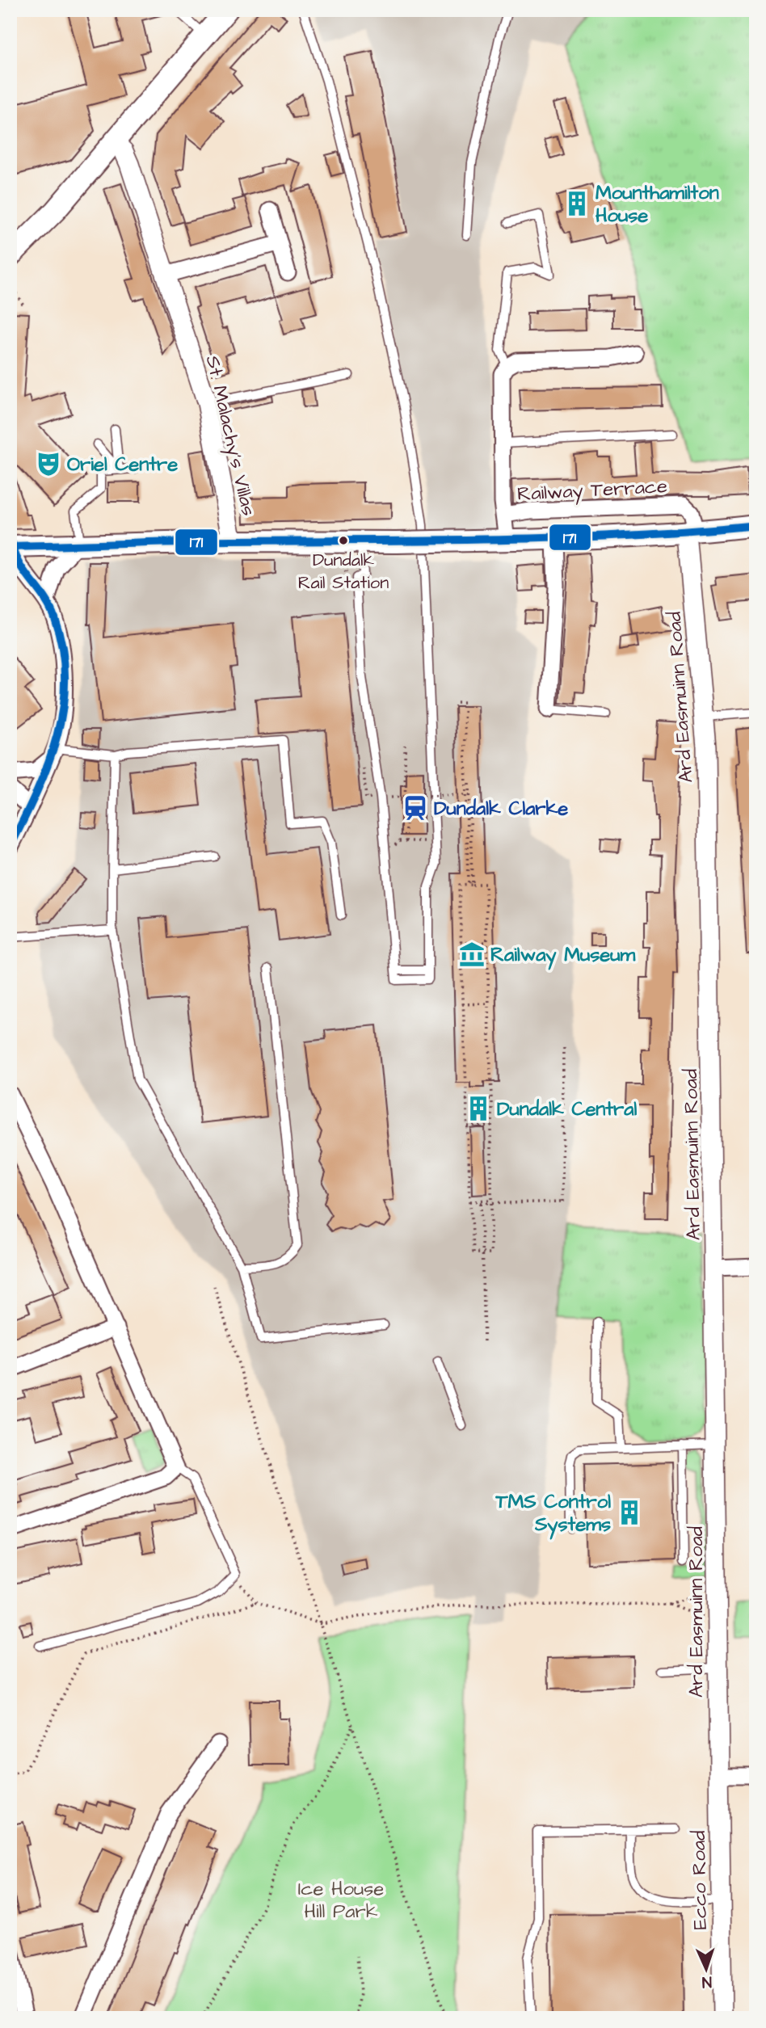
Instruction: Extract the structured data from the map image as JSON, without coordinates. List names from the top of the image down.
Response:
{
  "streets": {
    "street": [
      "St. Malachy's Villas",
      "Railway Terrace",
      "Ard Easmuinn Road",
      "Ecco Road"
    ]
  },
  "crossings": [
    ["Railway Terrace", "Ard Easmuinn Road"],
    ["Ard Easmuinn Road", "Ecco Road"]
  ],
  "parks": ["Ice House Hill Park"],
  "places": {
    "building": ["Mounthamilton House", "Dundalk Central", "TMS Control Systems"],
    "theatre": ["Oriel Centre"],
    "other": ["Dundalk Rail Station"],
    "station": ["Dundalk Clarke"],
    "museum": ["Railway Museum"]
  },
  "lines": ["transit line 171"],
  "north": "bottom"
}
